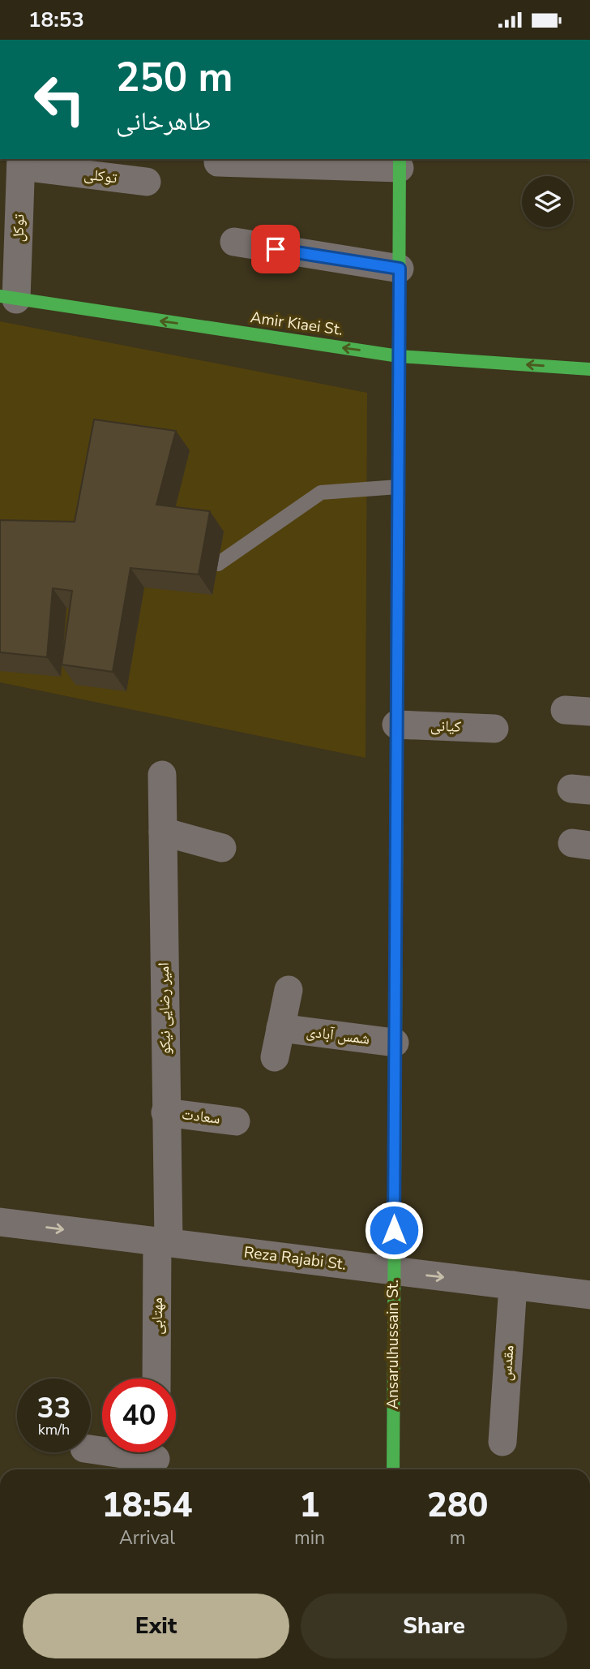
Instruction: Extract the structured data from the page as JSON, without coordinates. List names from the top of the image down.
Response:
{
  "streets": {
    "street": [
      "توکلی",
      "توکل",
      "Amir Kiaei St.",
      "کیانی",
      "امیر رضایی نیکو",
      "شمس آبادی",
      "سعادت",
      "Reza Rajabi St.",
      "مهتابی",
      "Ansarulhussain St.",
      "مقدس"
    ]
  },
  "crossings": [
    ["توکلی", "توکل"],
    ["توکل", "Amir Kiaei St."],
    ["Amir Kiaei St.", "Ansarulhussain St."],
    ["کیانی", "Ansarulhussain St."],
    ["امیر رضایی نیکو", "سعادت"],
    ["امیر رضایی نیکو", "Reza Rajabi St."],
    ["امیر رضایی نیکو", "مهتابی"],
    ["شمس آبادی", "Ansarulhussain St."],
    ["Reza Rajabi St.", "مهتابی"],
    ["Reza Rajabi St.", "Ansarulhussain St."],
    ["Reza Rajabi St.", "مقدس"]
  ],
  "one_way": ["Amir Kiaei St.", "Reza Rajabi St."],
  "page": {
    "status": "18:53",
    "turn": ["250 m", "طاهرخانی"],
    "speed": "33 km/h",
    "limit": "40",
    "eta": [
      "18:54",
      "Arrival",
      "1",
      "min",
      "280",
      "m"
    ],
    "buttons": ["Exit", "Share"]
  }
}
